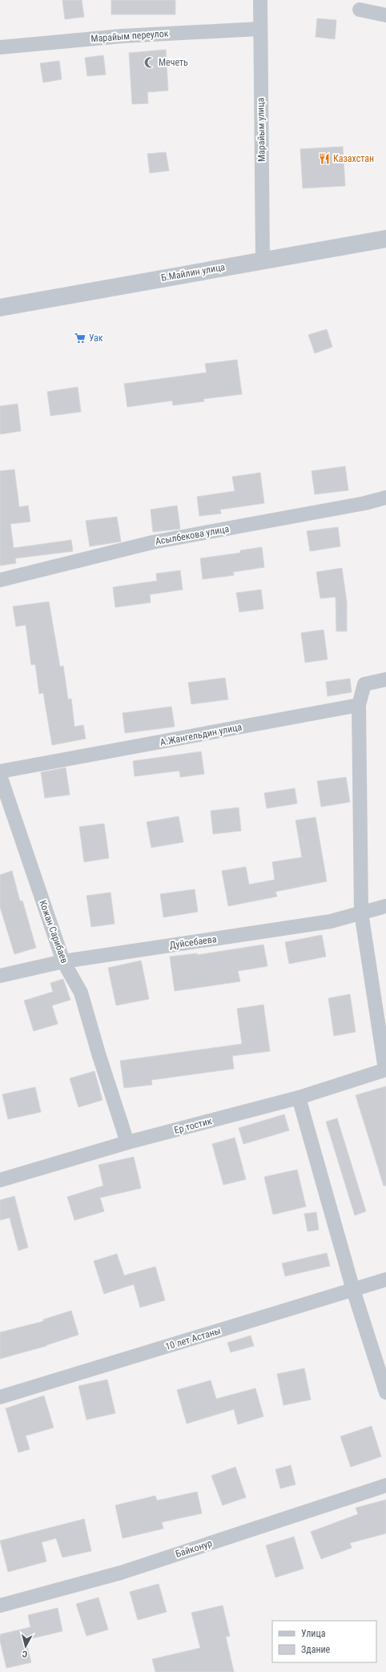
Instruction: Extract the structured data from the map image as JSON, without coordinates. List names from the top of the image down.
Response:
{
  "streets": {
    "street": [
      "Марайым переулок",
      "Марайым улица",
      "Б.Майлин улица",
      "Асылбекова улица",
      "А.Жангельдин улица",
      "Кожан Сарибаев",
      "Дуйсебаева",
      "Ер тостик",
      "10 лет Астаны",
      "Байконур"
    ]
  },
  "crossings": [
    ["Марайым переулок", "Марайым улица"],
    ["Марайым улица", "Б.Майлин улица"],
    ["Кожан Сарибаев", "Дуйсебаева"],
    ["Кожан Сарибаев", "Ер тостик"]
  ],
  "places": {
    "mosque": ["Мечеть"],
    "restaurant": ["Казахстан"],
    "supermarket": ["Уак"]
  },
  "legend": ["Улица", "Здание"],
  "north": "bottom"
}
